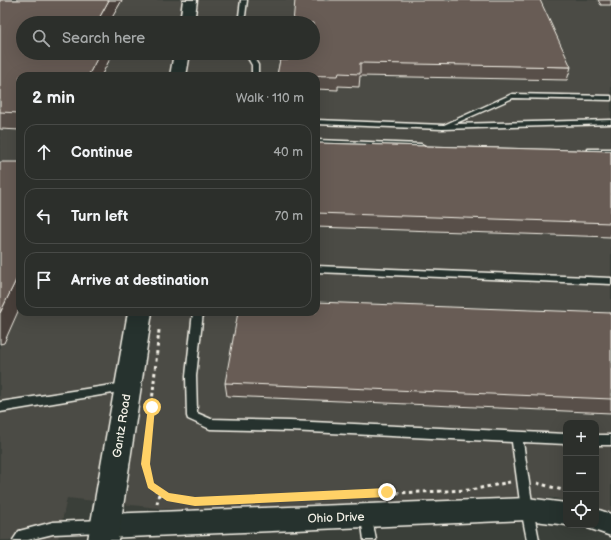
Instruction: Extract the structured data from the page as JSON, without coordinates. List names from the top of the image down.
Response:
{
  "streets": {
    "main road": ["Gantz Road"],
    "street": ["Ohio Drive"]
  },
  "crossings": [
    ["Gantz Road", "Ohio Drive"]
  ],
  "page": {
    "search": "Search here",
    "heading": ["2 min", "Walk · 110 m"],
    "list": [
      ["Continue", "40 m"],
      ["Turn left", "70 m"],
      "Arrive at destination"
    ],
    "map_buttons": ["+", "−"]
  }
}
